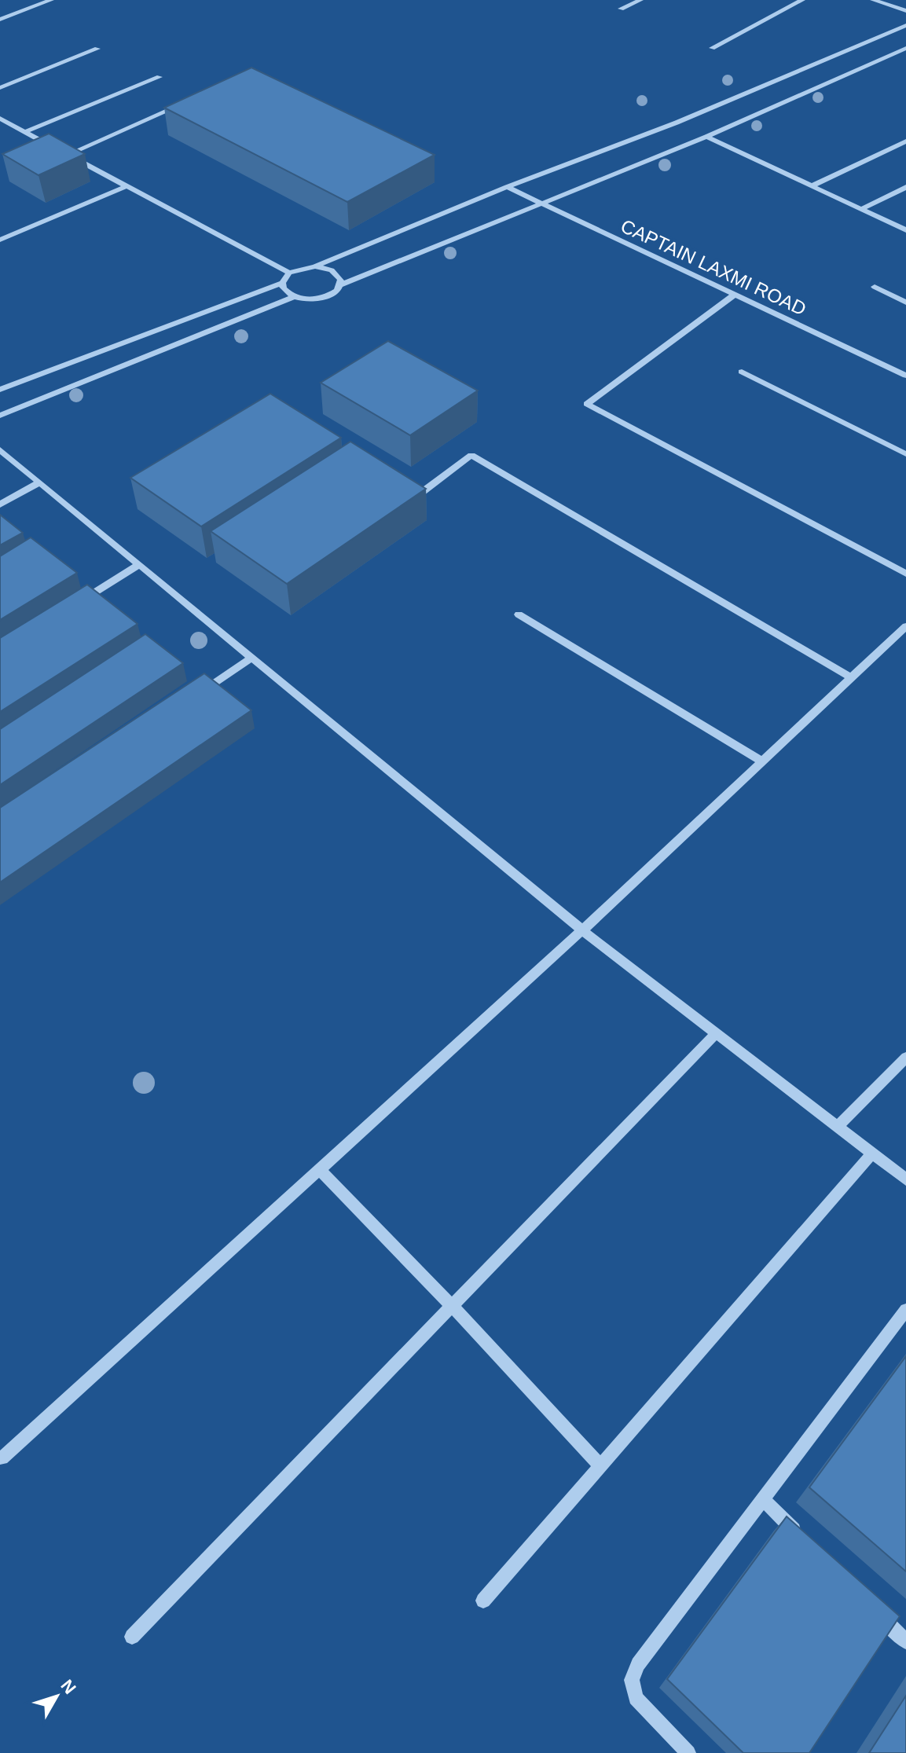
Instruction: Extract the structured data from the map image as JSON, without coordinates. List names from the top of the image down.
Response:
{
  "streets": {
    "street": ["CAPTAIN LAXMI ROAD"]
  },
  "north": "top right"
}
